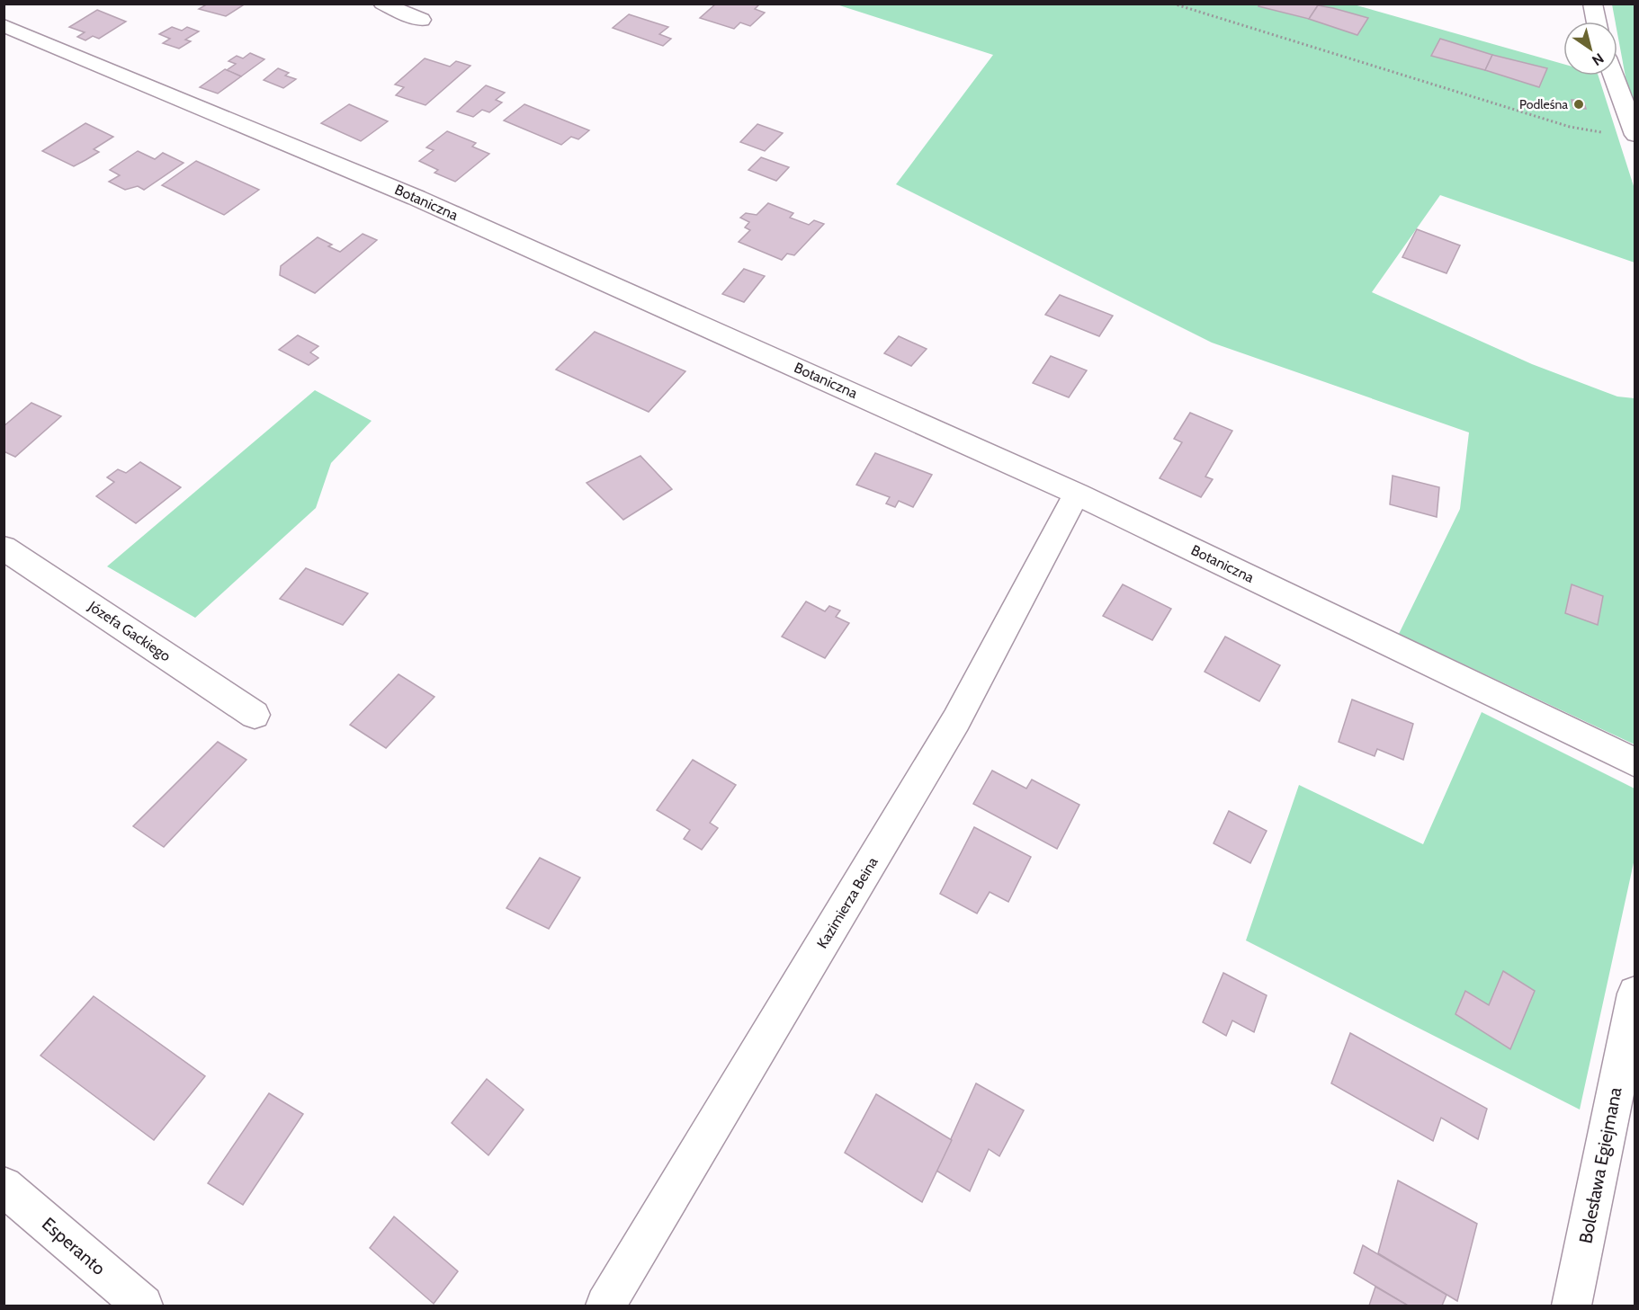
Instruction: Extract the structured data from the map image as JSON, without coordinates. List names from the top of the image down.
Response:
{
  "streets": {
    "street": [
      "Botaniczna",
      "Józefa Gackiego",
      "Kazimierza Beina",
      "Bolesława Egiejmana",
      "Esperanto"
    ]
  },
  "crossings": [
    ["Botaniczna", "Kazimierza Beina"]
  ],
  "places": ["Podleśna"],
  "north": "bottom right"
}
